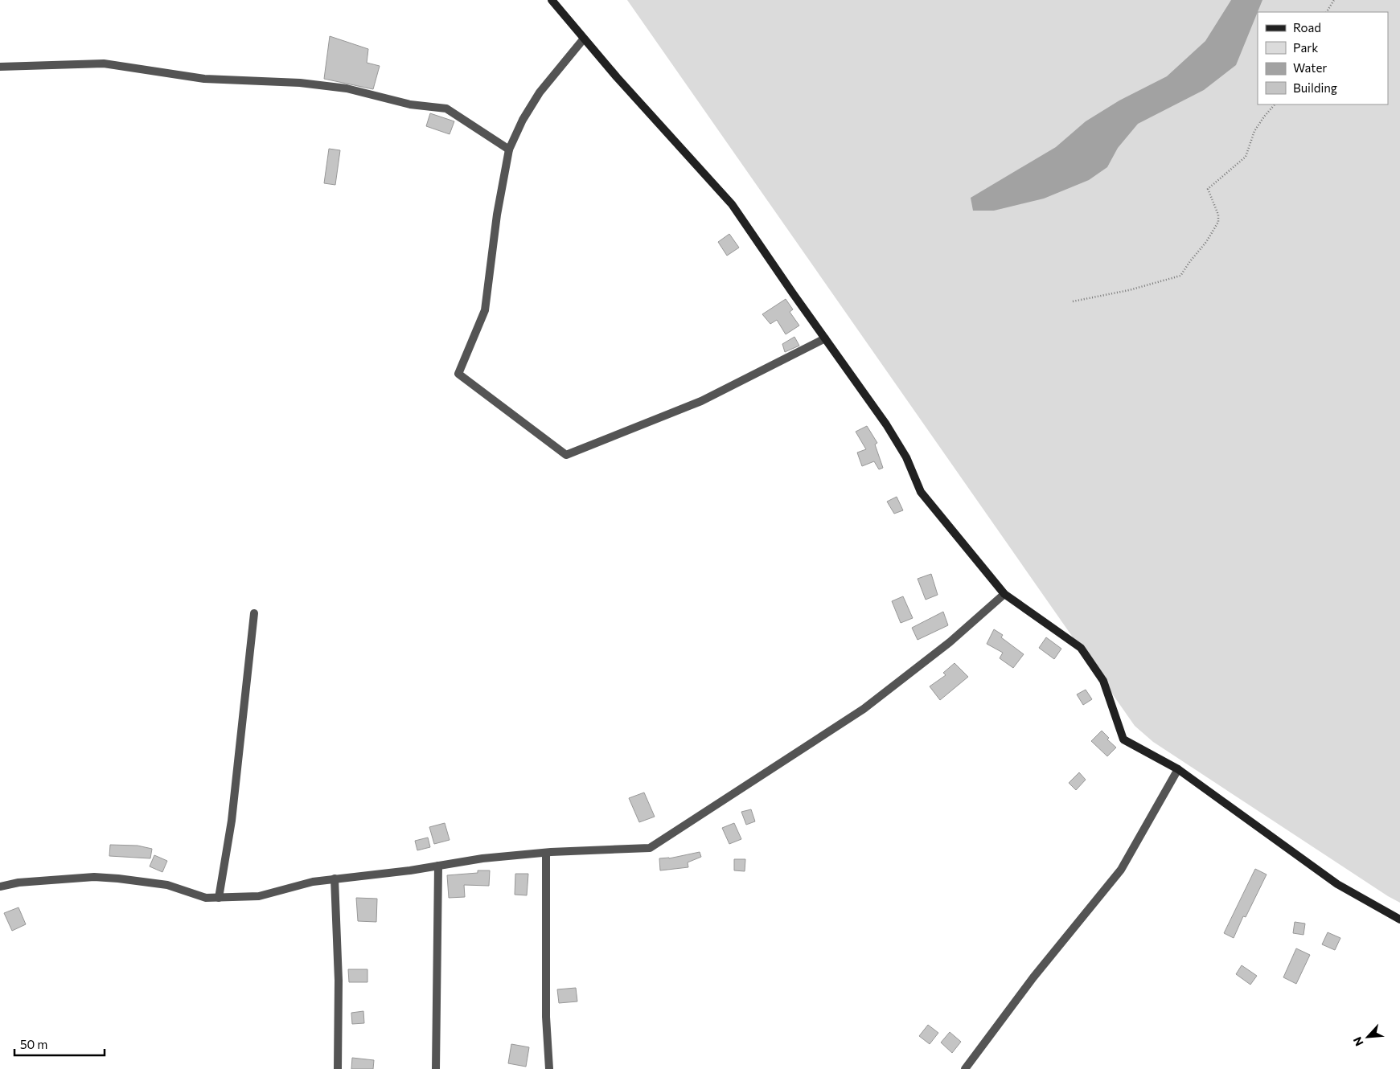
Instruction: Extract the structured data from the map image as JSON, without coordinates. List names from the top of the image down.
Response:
{
  "legend": [
    "Road",
    "Park",
    "Water",
    "Building"
  ],
  "scale_bar": "50 m",
  "north": "bottom left"
}
